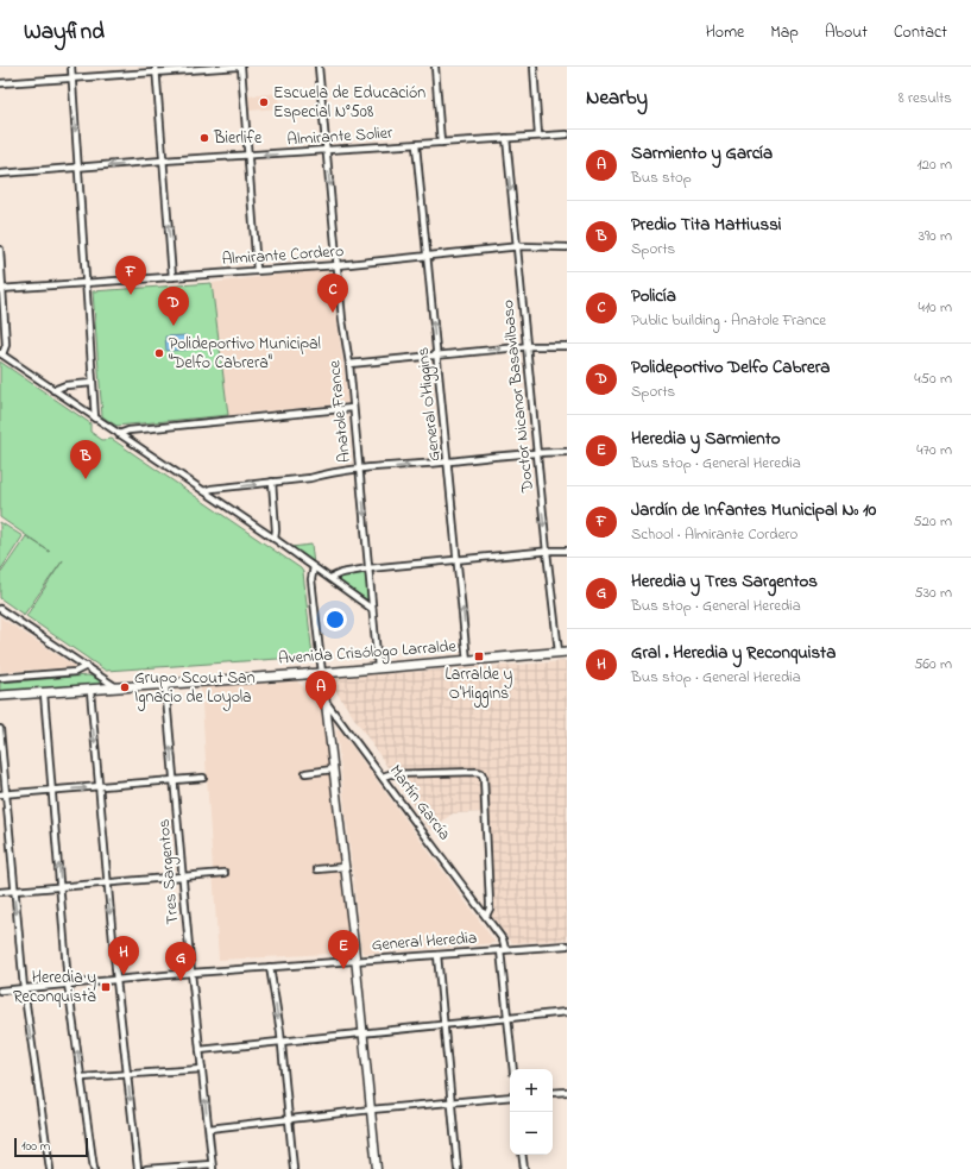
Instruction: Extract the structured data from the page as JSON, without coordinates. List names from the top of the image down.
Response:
{
  "streets": {
    "main road": ["Avenida Crisólogo Larralde"],
    "street": [
      "Almirante Solier",
      "Almirante Cordero",
      "Doctor Nicanor Basavilbaso",
      "General O'Higgins",
      "Anatole France",
      "Martín García",
      "Tres Sargentos",
      "General Heredia"
    ]
  },
  "crossings": [
    ["Almirante Solier", "Doctor Nicanor Basavilbaso"],
    ["Almirante Solier", "General O'Higgins"],
    ["Almirante Solier", "Anatole France"],
    ["Almirante Cordero", "Doctor Nicanor Basavilbaso"],
    ["Almirante Cordero", "General O'Higgins"],
    ["Almirante Cordero", "Anatole France"],
    ["Doctor Nicanor Basavilbaso", "Avenida Crisólogo Larralde"],
    ["General O'Higgins", "Avenida Crisólogo Larralde"],
    ["Anatole France", "Avenida Crisólogo Larralde"],
    ["Avenida Crisólogo Larralde", "Martín García"],
    ["Avenida Crisólogo Larralde", "Tres Sargentos"],
    ["Martín García", "General Heredia"],
    ["Tres Sargentos", "General Heredia"]
  ],
  "one_way": ["Doctor Nicanor Basavilbaso", "General O'Higgins", "Anatole France"],
  "places": {
    "other": [
      "Escuela de Educación Especial N°508",
      "Bierlife",
      "Polideportivo Municipal \"Delfo Cabrera\"",
      "Grupo Scout San Ignacio de Loyola"
    ],
    "transit": ["Larralde y O'Higgins", "Heredia y Reconquista"]
  },
  "scale_bar": "100 m",
  "page": {
    "header": "Wayfind",
    "nav": [
      "Home",
      "Map",
      "About",
      "Contact"
    ],
    "heading": ["Nearby", "8 results"],
    "list": [
      {
        "mark": "A",
        "name": "Sarmiento y García",
        "note": "Bus stop",
        "value": "120 m"
      },
      {
        "mark": "B",
        "name": "Predio Tita Mattiussi",
        "note": "Sports",
        "value": "390 m"
      },
      {
        "mark": "C",
        "name": "Policía",
        "note": "Public building · Anatole France",
        "value": "410 m"
      },
      {
        "mark": "D",
        "name": "Polideportivo Delfo Cabrera",
        "note": "Sports",
        "value": "450 m"
      },
      {
        "mark": "E",
        "name": "Heredia y Sarmiento",
        "note": "Bus stop · General Heredia",
        "value": "470 m"
      },
      {
        "mark": "F",
        "name": "Jardín de Infantes Municipal Nº 10",
        "note": "School · Almirante Cordero",
        "value": "520 m"
      },
      {
        "mark": "G",
        "name": "Heredia y Tres Sargentos",
        "note": "Bus stop · General Heredia",
        "value": "530 m"
      },
      {
        "mark": "H",
        "name": "Gral . Heredia y Reconquista",
        "note": "Bus stop · General Heredia",
        "value": "560 m"
      }
    ],
    "pins": [
      "F",
      "C",
      "D",
      "B",
      "A",
      "E",
      "H",
      "G"
    ],
    "map_buttons": ["+", "−"],
    "scale": "100 m"
  }
}
